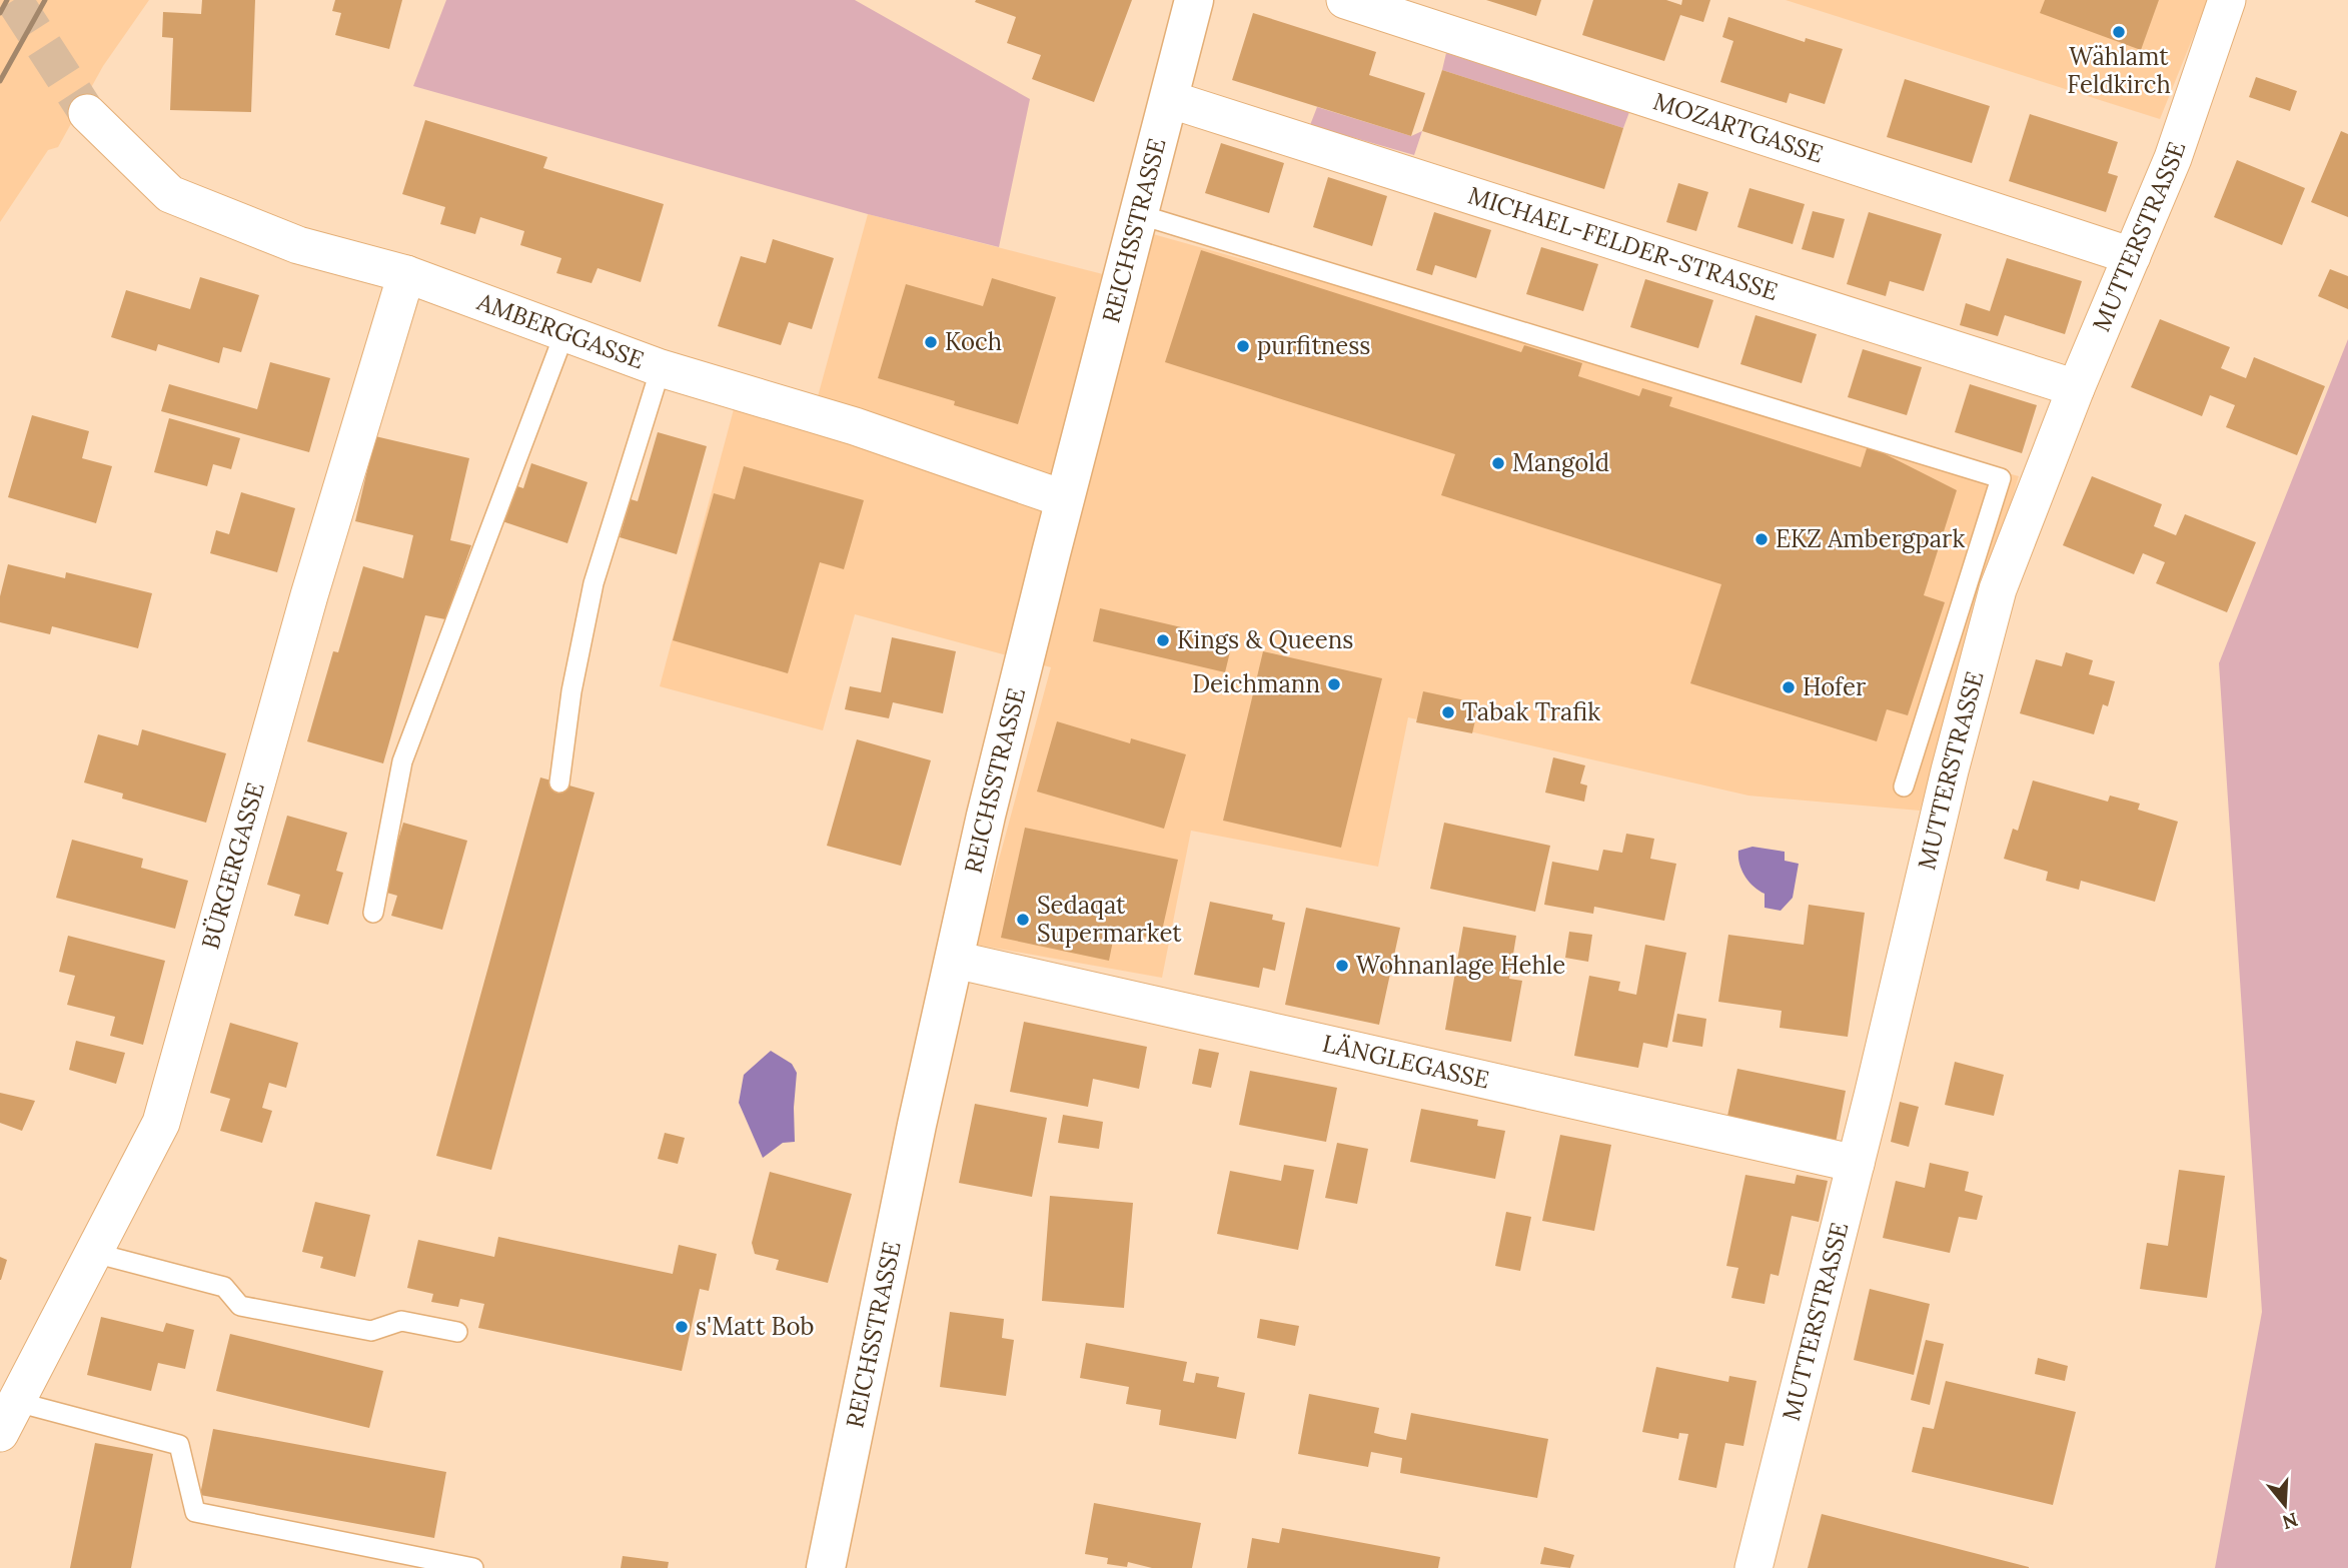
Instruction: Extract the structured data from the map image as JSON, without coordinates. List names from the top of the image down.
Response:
{
  "streets": {
    "main road": ["REICHSSTRASSE"],
    "street": [
      "MOZARTGASSE",
      "MUTTERSTRASSE",
      "MICHAEL-FELDER-STRASSE",
      "AMBERGGASSE",
      "BÜRGERGASSE",
      "LÄNGLEGASSE"
    ]
  },
  "crossings": [
    ["MOZARTGASSE", "MUTTERSTRASSE"],
    ["REICHSSTRASSE", "MICHAEL-FELDER-STRASSE"],
    ["REICHSSTRASSE", "AMBERGGASSE"],
    ["REICHSSTRASSE", "LÄNGLEGASSE"],
    ["MUTTERSTRASSE", "MICHAEL-FELDER-STRASSE"],
    ["MUTTERSTRASSE", "LÄNGLEGASSE"],
    ["AMBERGGASSE", "BÜRGERGASSE"]
  ],
  "places": [
    "Wählamt Feldkirch",
    "Koch",
    "purfitness",
    "Mangold",
    "EKZ Ambergpark",
    "Kings & Queens",
    "Deichmann",
    "Hofer",
    "Tabak Trafik",
    "Sedaqat Supermarket",
    "Wohnanlage Hehle",
    "s'Matt Bob"
  ],
  "north": "bottom"
}
